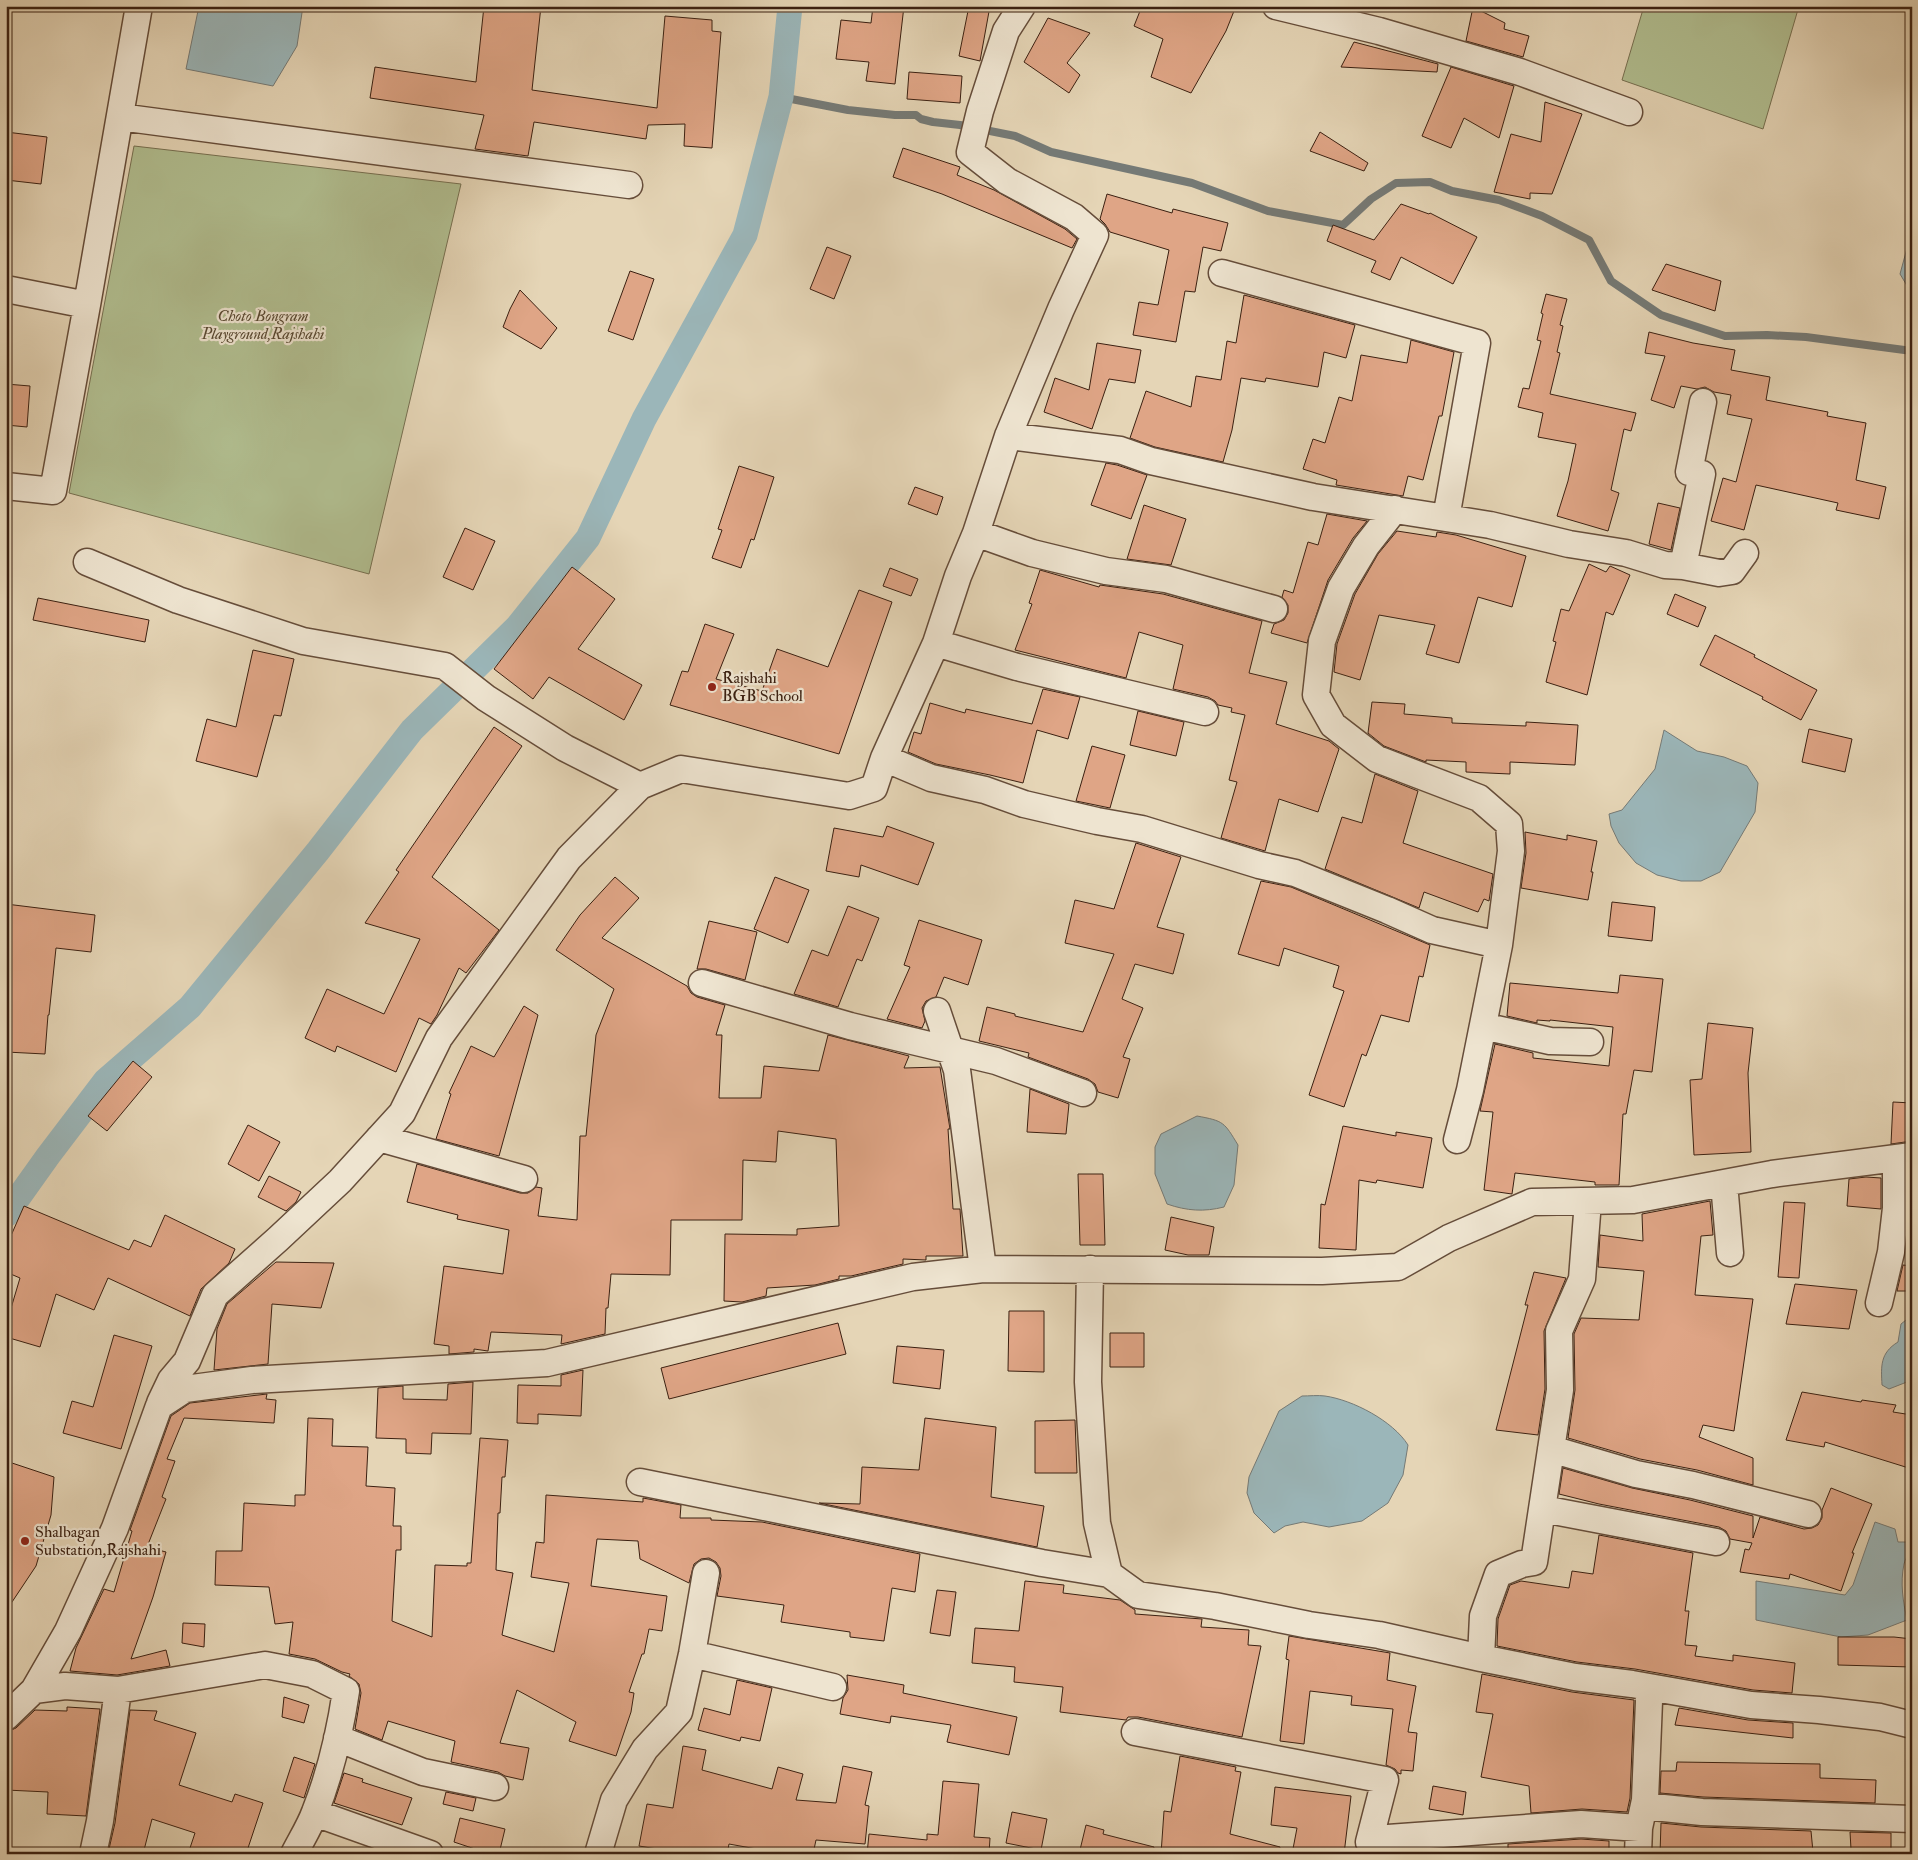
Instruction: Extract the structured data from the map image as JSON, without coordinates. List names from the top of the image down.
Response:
{
  "parks": ["Choto Bongram Playground,Rajshahi"],
  "places": ["Rajshahi BGB School", "Shalbagan Substation,Rajshahi"]
}
